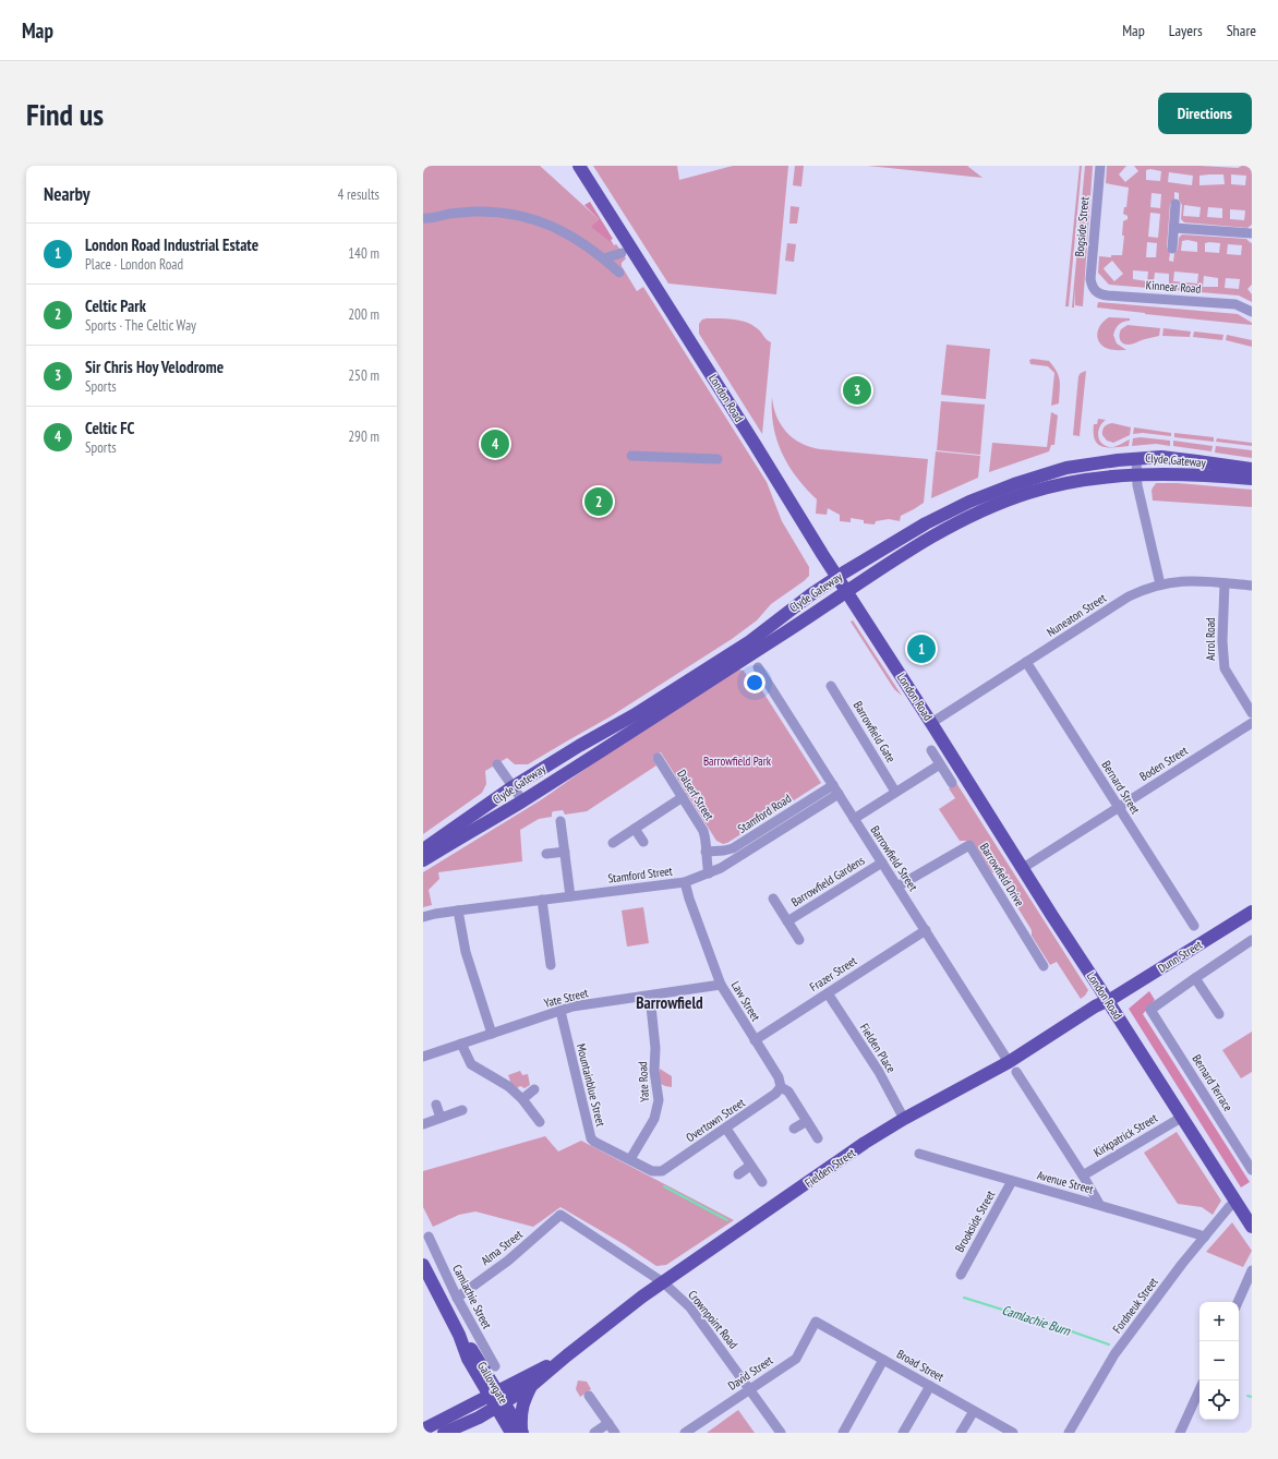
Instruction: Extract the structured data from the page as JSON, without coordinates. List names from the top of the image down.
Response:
{
  "streets": {
    "main road": [
      "London Road",
      "Clyde Gateway",
      "Dunn Street",
      "Fielden Street",
      "Gallowgate"
    ],
    "street": [
      "Bogside Street",
      "Kinnear Road",
      "Nuneaton Street",
      "Arrol Road",
      "Barrowfield Gate",
      "Boden Street",
      "Bernard Street",
      "Dalserf Street",
      "Stamford Road",
      "Barrowfield Street",
      "Stamford Street",
      "Barrowfield Drive",
      "Barrowfield Gardens",
      "Frazer Street",
      "Yate Street",
      "Law Street",
      "Fielden Place",
      "Yate Road",
      "Bernard Terrace",
      "Mountainblue Street",
      "Overtown Street",
      "Kirkpatrick Street",
      "Avenue Street",
      "Brookside Street",
      "Alma Street",
      "Camlachie Street",
      "Fordneuk Street",
      "Crownpoint Road",
      "Broad Street",
      "David Street"
    ]
  },
  "crossings": [
    ["Bogside Street", "Kinnear Road"],
    ["London Road", "Clyde Gateway"],
    ["London Road", "Nuneaton Street"],
    ["London Road", "Boden Street"],
    ["London Road", "Dunn Street"],
    ["London Road", "Kirkpatrick Street"],
    ["London Road", "Fielden Street"],
    ["London Road", "Fordneuk Street"],
    ["Nuneaton Street", "Arrol Road"],
    ["Nuneaton Street", "Bernard Street"],
    ["Boden Street", "Bernard Street"],
    ["Dalserf Street", "Stamford Road"],
    ["Dalserf Street", "Stamford Street"],
    ["Stamford Road", "Barrowfield Street"],
    ["Stamford Road", "Stamford Street"],
    ["Barrowfield Street", "Stamford Street"],
    ["Barrowfield Street", "Barrowfield Drive"],
    ["Barrowfield Street", "Barrowfield Gardens"],
    ["Barrowfield Street", "Frazer Street"],
    ["Barrowfield Street", "Kirkpatrick Street"],
    ["Barrowfield Street", "Fielden Street"],
    ["Barrowfield Street", "Avenue Street"],
    ["Stamford Street", "Law Street"],
    ["Dunn Street", "Bernard Terrace"],
    ["Dunn Street", "Fielden Street"],
    ["Frazer Street", "Law Street"],
    ["Frazer Street", "Fielden Place"],
    ["Yate Street", "Law Street"],
    ["Yate Street", "Yate Road"],
    ["Yate Street", "Mountainblue Street"],
    ["Law Street", "Overtown Street"],
    ["Fielden Place", "Fielden Street"],
    ["Yate Road", "Mountainblue Street"],
    ["Mountainblue Street", "Overtown Street"],
    ["Fielden Street", "Crownpoint Road"],
    ["Fielden Street", "Gallowgate"],
    ["Avenue Street", "Brookside Street"],
    ["Avenue Street", "Fordneuk Street"],
    ["Alma Street", "Camlachie Street"],
    ["Alma Street", "Crownpoint Road"],
    ["Crownpoint Road", "David Street"],
    ["Broad Street", "David Street"]
  ],
  "districts": ["Barrowfield"],
  "water": ["Camlachie Burn"],
  "parks": ["Barrowfield Park"],
  "page": {
    "header": "Map",
    "nav": ["Map", "Layers", "Share"],
    "buttons": "Directions",
    "title": "Find us",
    "heading": ["Nearby", "4 results"],
    "list": [
      {
        "mark": "1",
        "name": "London Road Industrial Estate",
        "note": "Place · London Road",
        "value": "140 m"
      },
      {
        "mark": "2",
        "name": "Celtic Park",
        "note": "Sports · The Celtic Way",
        "value": "200 m"
      },
      {
        "mark": "3",
        "name": "Sir Chris Hoy Velodrome",
        "note": "Sports",
        "value": "250 m"
      },
      {
        "mark": "4",
        "name": "Celtic FC",
        "note": "Sports",
        "value": "290 m"
      }
    ],
    "pins": [
      "3",
      "4",
      "2",
      "1"
    ],
    "map_buttons": ["+", "−"]
  }
}
